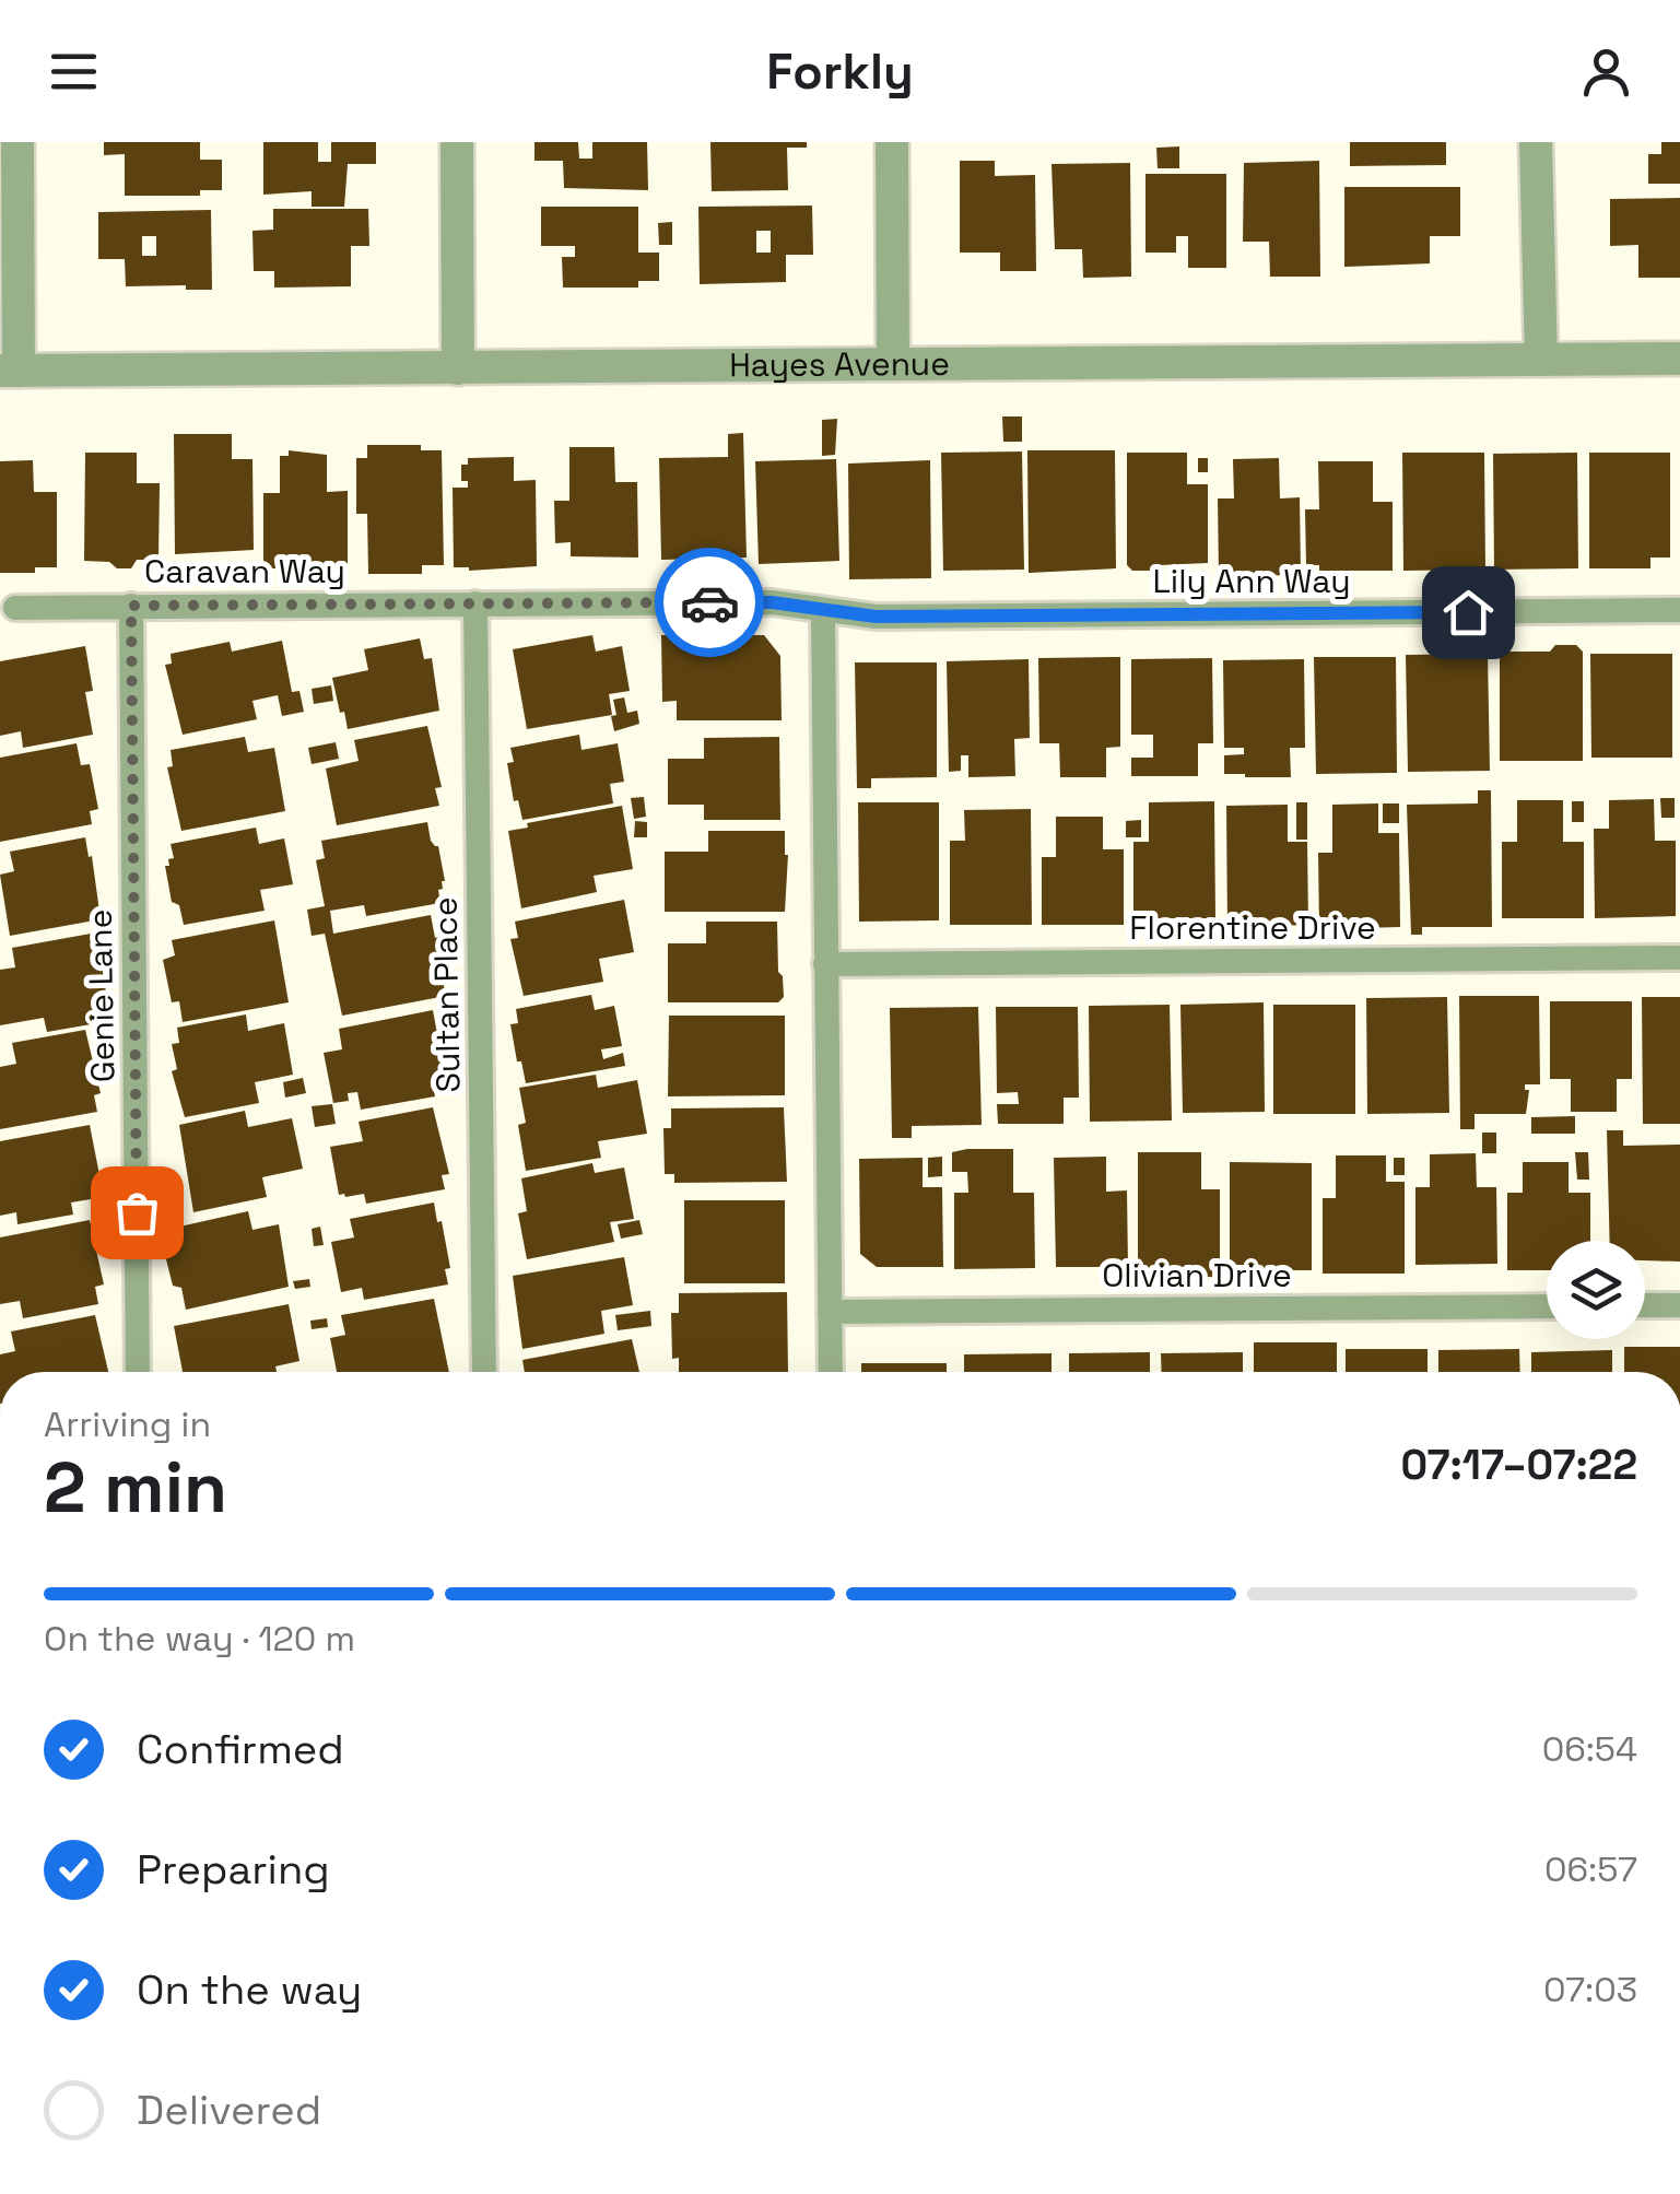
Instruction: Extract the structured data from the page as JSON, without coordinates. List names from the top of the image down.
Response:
{
  "streets": {
    "street": ["Hayes Avenue"],
    "lane": [
      "Caravan Way",
      "Lily Ann Way",
      "Florentine Drive",
      "Sultan Place",
      "Genie Lane",
      "Olivian Drive"
    ]
  },
  "crossings": [
    ["Caravan Way", "Lily Ann Way"],
    ["Caravan Way", "Sultan Place"],
    ["Caravan Way", "Genie Lane"],
    ["Lily Ann Way", "Sultan Place"]
  ],
  "page": {
    "header": "Forkly",
    "heading": ["2 min", "Arriving in", "07:17–07:22"],
    "bar": "On the way · 120 m",
    "list": [
      ["Confirmed", "06:54"],
      ["Preparing", "06:57"],
      ["On the way", "07:03"],
      "Delivered"
    ]
  }
}
